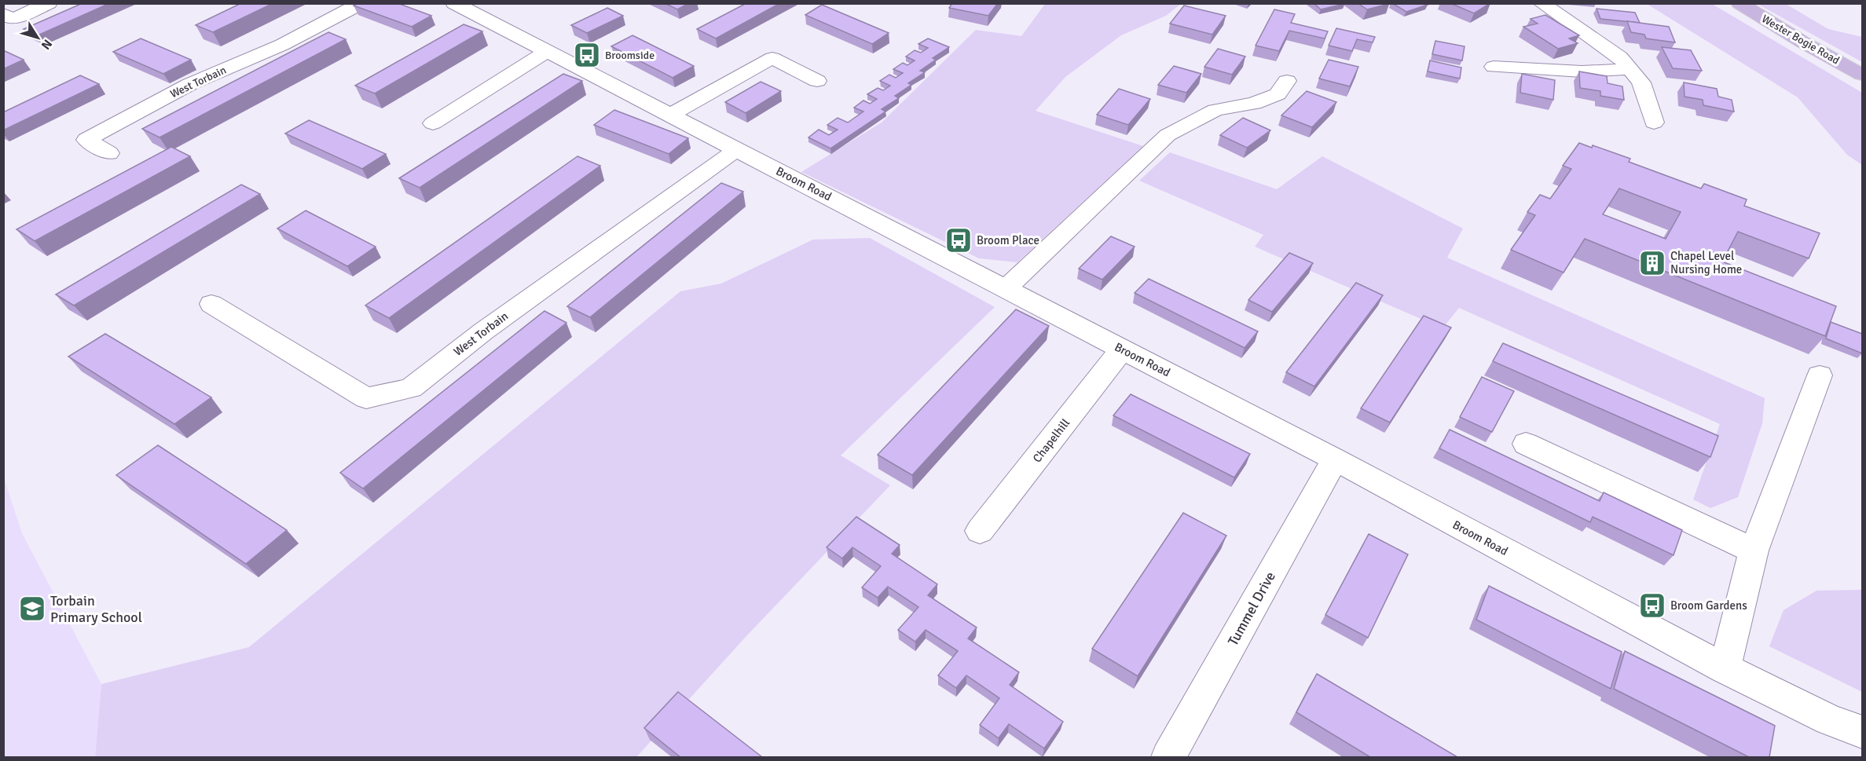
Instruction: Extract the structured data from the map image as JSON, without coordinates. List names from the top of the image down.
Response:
{
  "streets": {
    "main road": ["Wester Bogie Road"],
    "street": [
      "West Torbain",
      "Broom Road",
      "Chapelhill",
      "Tummel Drive"
    ]
  },
  "crossings": [
    ["West Torbain", "Broom Road"],
    ["Broom Road", "Chapelhill"],
    ["Broom Road", "Tummel Drive"]
  ],
  "places": {
    "bus stop": ["Broomside", "Broom Place", "Broom Gardens"],
    "building": ["Chapel Level Nursing Home"],
    "school or university": ["Torbain Primary School"]
  },
  "north": "bottom right"
}
